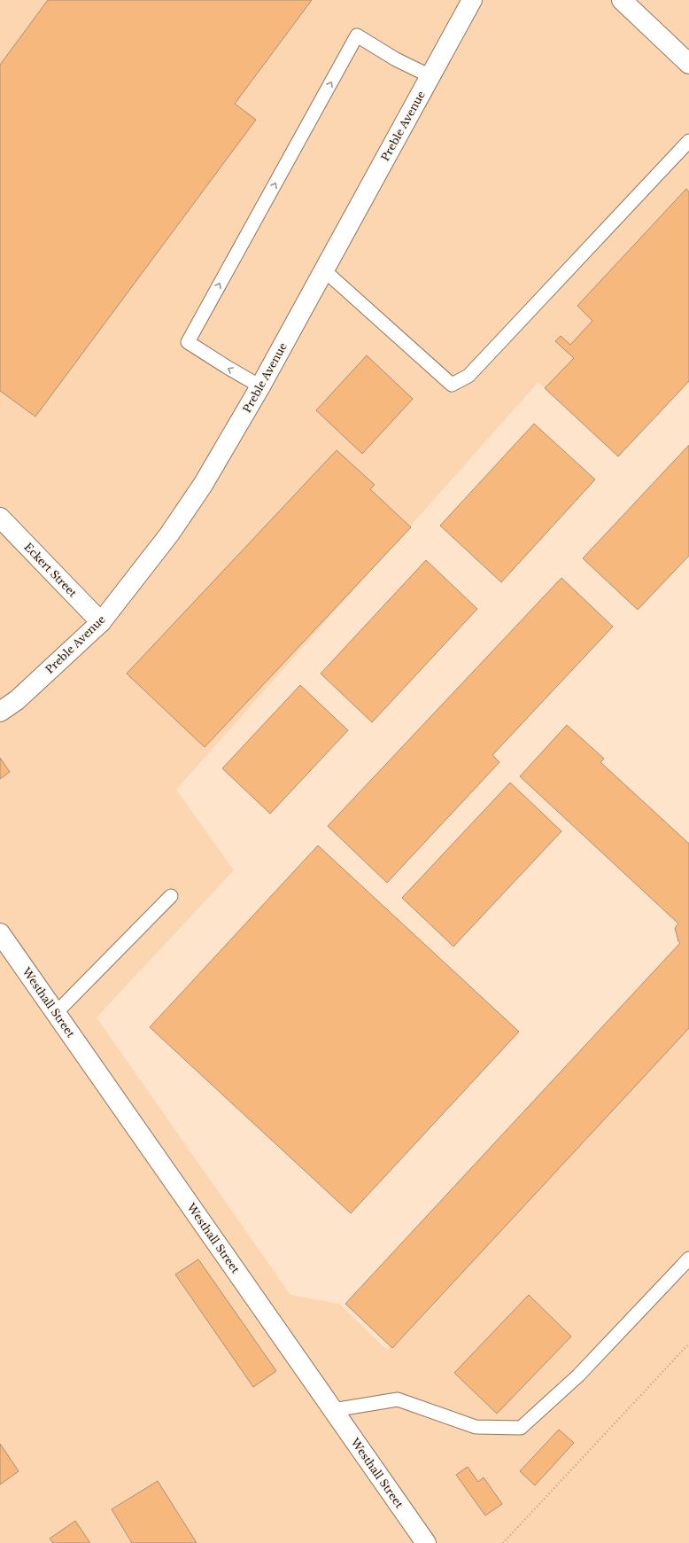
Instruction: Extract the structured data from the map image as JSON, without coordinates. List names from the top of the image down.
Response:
{
  "streets": {
    "street": ["Preble Avenue", "Eckert Street", "Westhall Street"]
  },
  "crossings": [
    ["Preble Avenue", "Eckert Street"]
  ]
}
